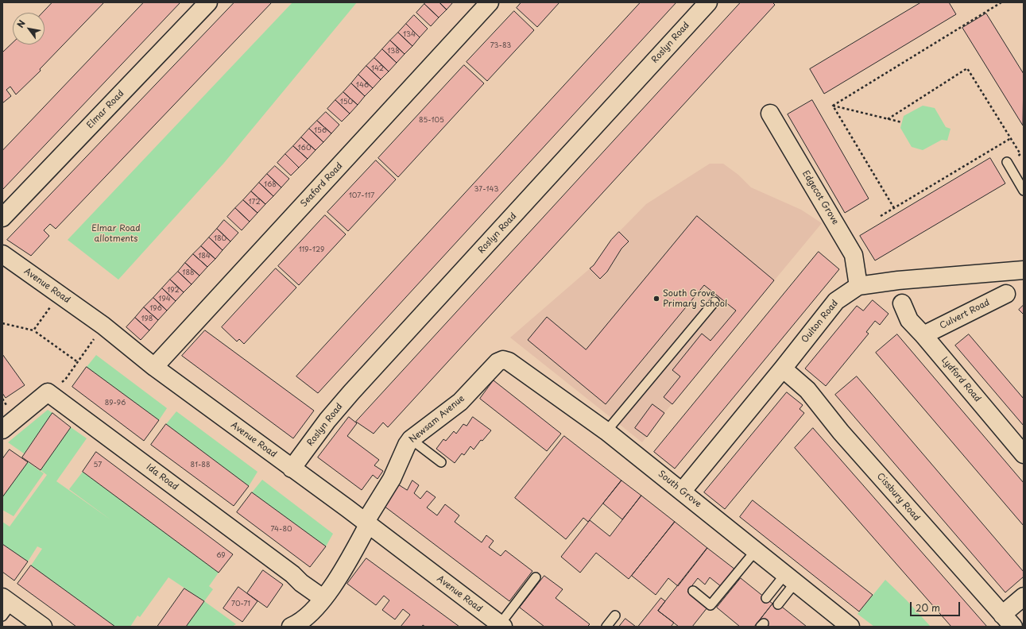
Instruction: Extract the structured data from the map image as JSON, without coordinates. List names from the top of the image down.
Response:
{
  "streets": {
    "street": [
      "Roslyn Road",
      "Elmar Road",
      "Seaford Road",
      "Edgecot Grove",
      "Avenue Road",
      "Culvert Road",
      "Oulton Road",
      "Lydford Road",
      "Newsam Avenue",
      "Ida Road",
      "South Grove",
      "Cissbury Road"
    ]
  },
  "crossings": [
    ["Roslyn Road", "Avenue Road"],
    ["Seaford Road", "Avenue Road"],
    ["Edgecot Grove", "Oulton Road"],
    ["Avenue Road", "Newsam Avenue"],
    ["Culvert Road", "Lydford Road"],
    ["Oulton Road", "South Grove"],
    ["Oulton Road", "Cissbury Road"],
    ["Newsam Avenue", "Ida Road"],
    ["Newsam Avenue", "South Grove"]
  ],
  "parks": ["Elmar Road allotments"],
  "places": ["South Grove Primary School"],
  "house_numbers": [
    "134",
    "73-83",
    "138",
    "142",
    "146",
    "150",
    "85-105",
    "156",
    "160",
    "168",
    "37-143",
    "107-117",
    "172",
    "180",
    "119-129",
    "184",
    "188",
    "192",
    "194",
    "196",
    "198",
    "89-96",
    "57",
    "81-88",
    "74-80",
    "69",
    "70-71"
  ],
  "scale_bar": "20 m",
  "north": "top left"
}
